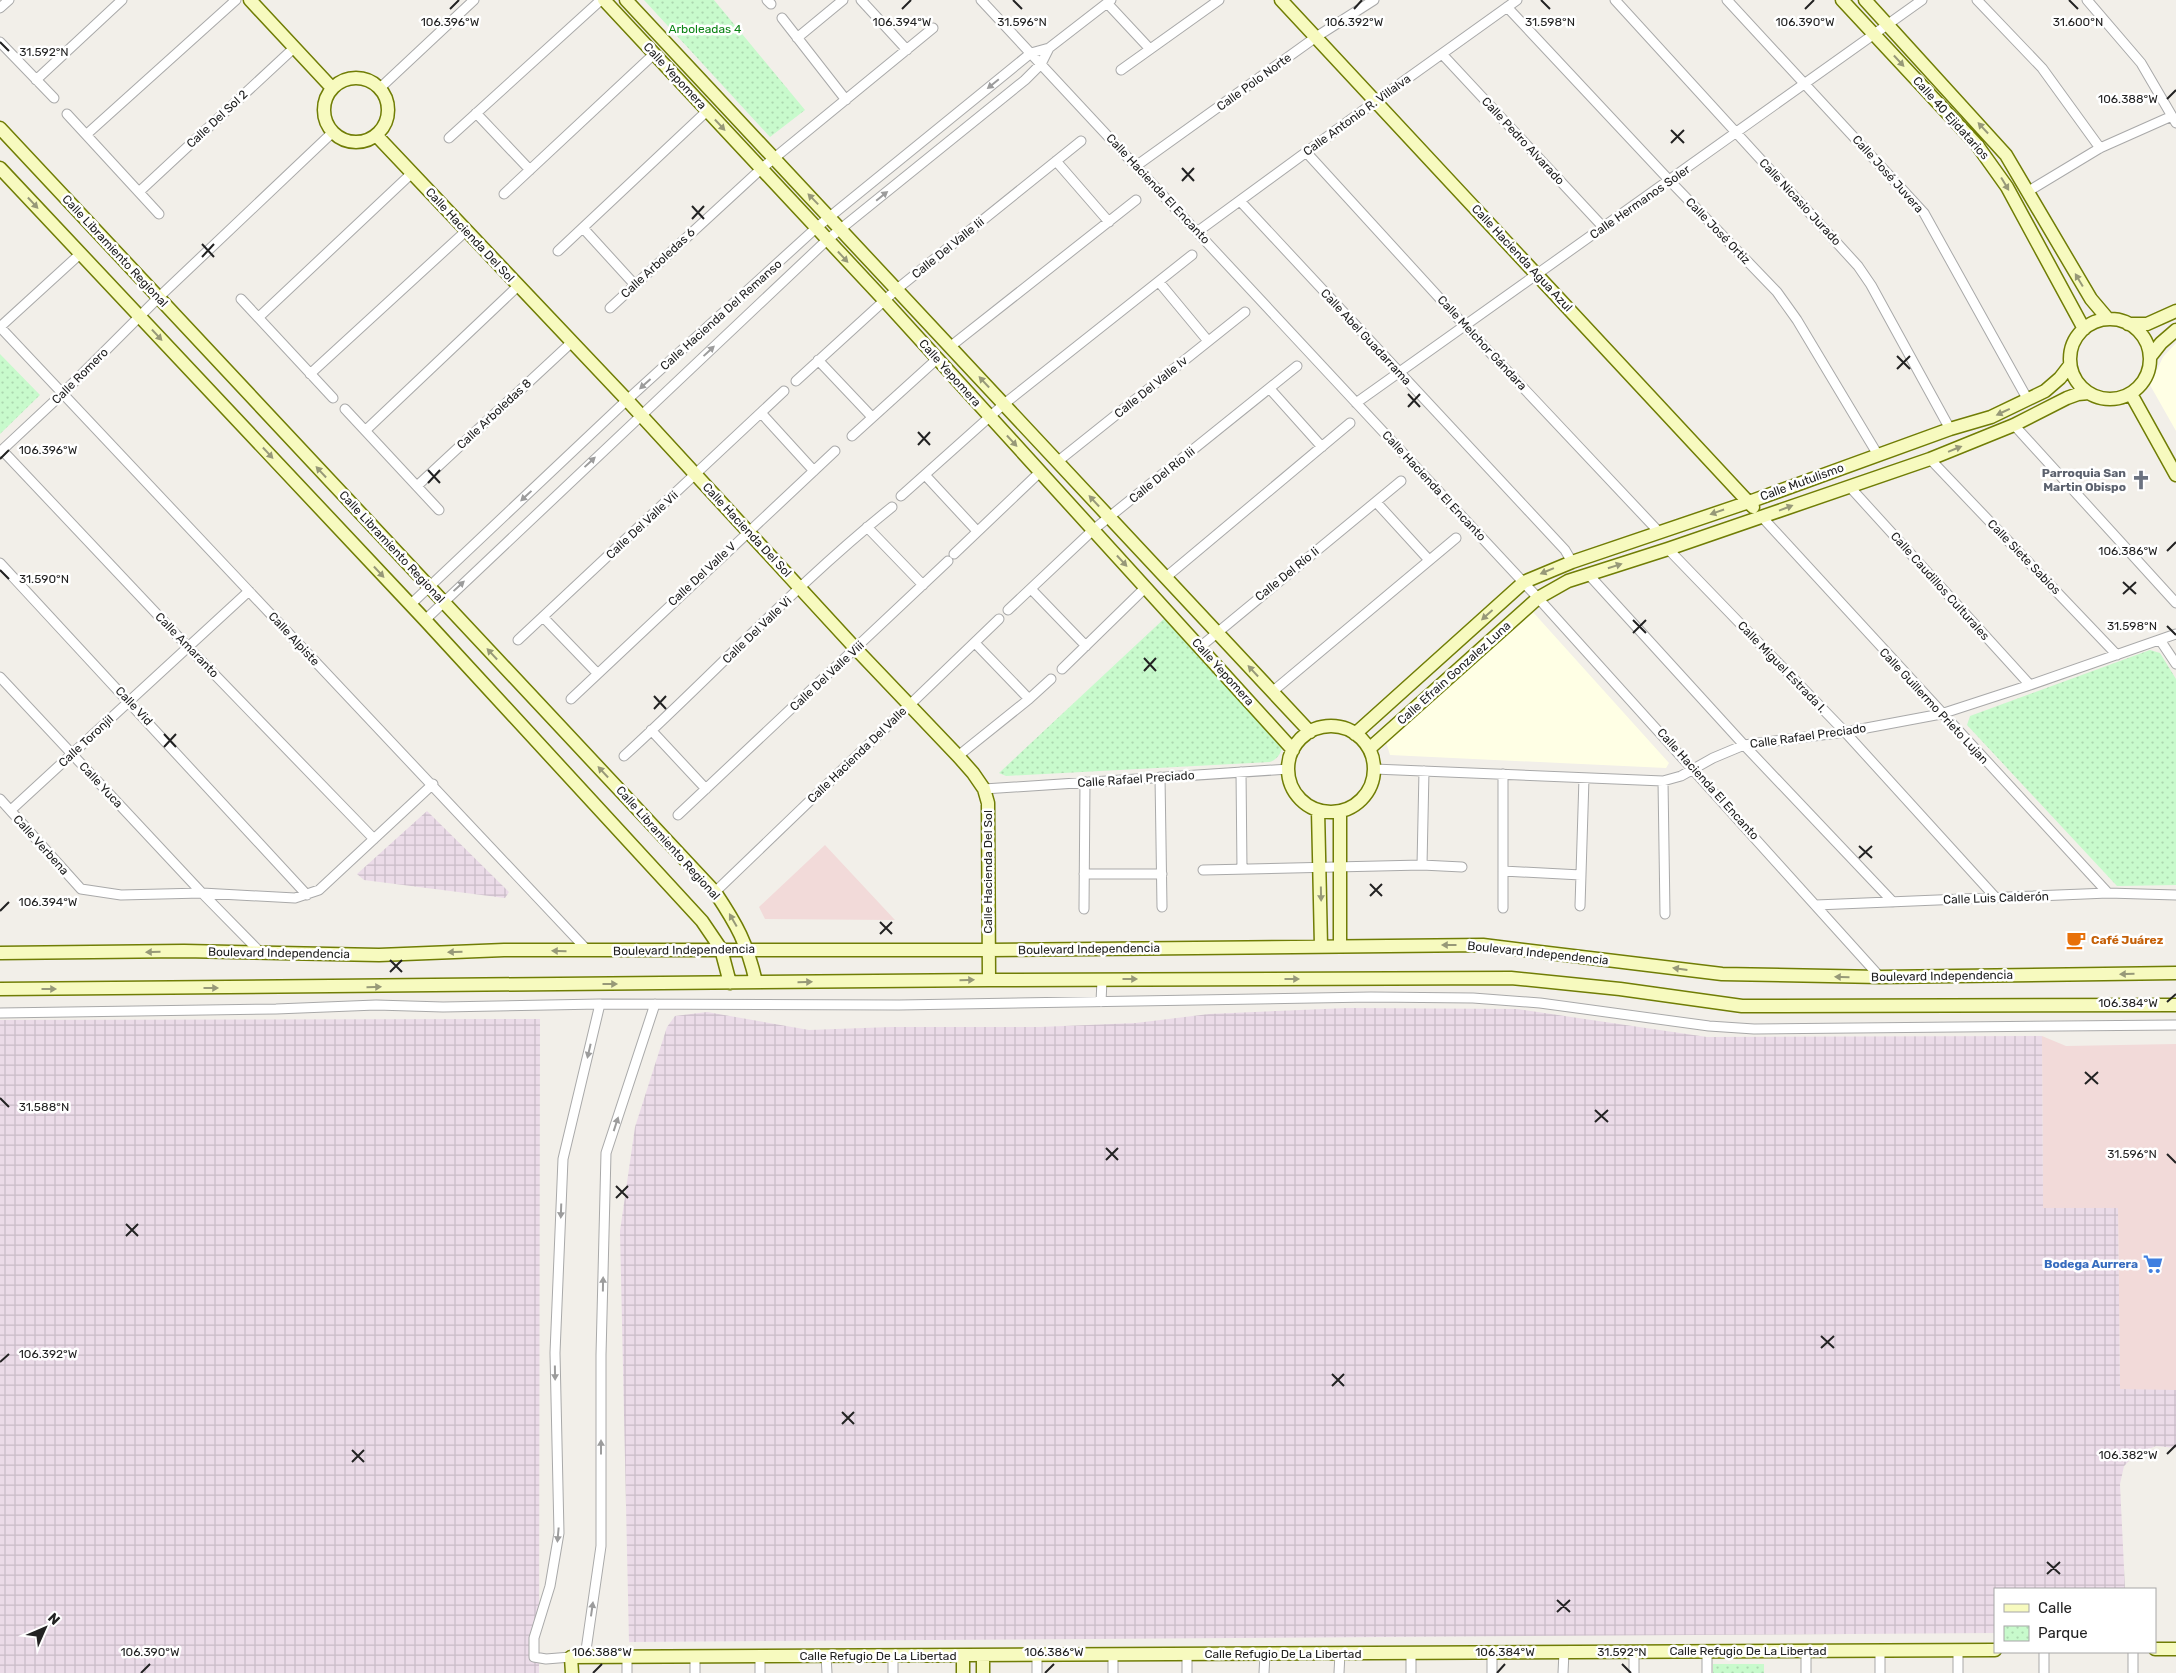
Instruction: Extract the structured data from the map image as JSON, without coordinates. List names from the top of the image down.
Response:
{
  "streets": {
    "street": [
      "Calle Yepomera",
      "Calle Polo Norte",
      "Calle Antonio R. Villalva",
      "Calle 40 Ejidatarios",
      "Calle Del Sol 2",
      "Calle Pedro Alvarado",
      "Calle José Juvera",
      "Calle Hacienda El Encanto",
      "Calle Hermanos Soler",
      "Calle Nicasio Jurado",
      "Calle José Ortiz",
      "Calle Hacienda Del Sol",
      "Calle Del Valle Iii",
      "Calle Libramiento Regional",
      "Calle Hacienda Agua Azul",
      "Calle Arboledas 6",
      "Calle Hacienda Del Remanso",
      "Calle Abel Guadarrama",
      "Calle Melchor Gándara",
      "Calle Romero",
      "Calle Del Valle Iv",
      "Calle Arboledas 8",
      "Calle Del Río Iii",
      "Calle Mutulismo",
      "Calle Del Valle Vii",
      "Calle Siete Sabios",
      "Calle Del Valle V",
      "Calle Del Río Ii",
      "Calle Caudillos Culturales",
      "Calle Del Valle Vi",
      "Calle Alpiste",
      "Calle Amaranto",
      "Calle Miguel Estrada I.",
      "Calle Efrain Gonzalez Luna",
      "Calle Del Valle Viii",
      "Calle Vid",
      "Calle Guillermo Prieto Lujan",
      "Calle Rafael Preciado",
      "Calle Toronjil",
      "Calle Hacienda Del Valle",
      "Calle Yuca",
      "Calle Verbena",
      "Calle Luis Calderón",
      "Boulevard Independencia",
      "Calle Refugio De La Libertad"
    ]
  },
  "crossings": [
    ["Calle Yepomera", "Calle Del Valle Iii"],
    ["Calle Yepomera", "Calle Arboledas 6"],
    ["Calle Yepomera", "Calle Hacienda Del Remanso"],
    ["Calle Yepomera", "Calle Del Valle Iv"],
    ["Calle Yepomera", "Calle Del Río Iii"],
    ["Calle Yepomera", "Calle Del Río Ii"],
    ["Calle Yepomera", "Calle Efrain Gonzalez Luna"],
    ["Calle Yepomera", "Calle Rafael Preciado"],
    ["Calle Polo Norte", "Calle Hacienda El Encanto"],
    ["Calle Polo Norte", "Calle Hacienda Agua Azul"],
    ["Calle Antonio R. Villalva", "Calle Pedro Alvarado"],
    ["Calle Antonio R. Villalva", "Calle Hacienda El Encanto"],
    ["Calle Antonio R. Villalva", "Calle José Ortiz"],
    ["Calle Antonio R. Villalva", "Calle Hacienda Agua Azul"],
    ["Calle Antonio R. Villalva", "Calle Abel Guadarrama"],
    ["Calle Antonio R. Villalva", "Calle Melchor Gándara"],
    ["Calle 40 Ejidatarios", "Calle Hermanos Soler"],
    ["Calle 40 Ejidatarios", "Calle Mutulismo"],
    ["Calle Pedro Alvarado", "Calle Hermanos Soler"],
    ["Calle José Juvera", "Calle Hermanos Soler"],
    ["Calle José Juvera", "Calle Mutulismo"],
    ["Calle Hacienda El Encanto", "Calle Hermanos Soler"],
    ["Calle Hacienda El Encanto", "Calle Hacienda Del Remanso"],
    ["Calle Hacienda El Encanto", "Calle Mutulismo"],
    ["Calle Hacienda El Encanto", "Calle Efrain Gonzalez Luna"],
    ["Calle Hacienda El Encanto", "Calle Rafael Preciado"],
    ["Calle Hacienda El Encanto", "Calle Luis Calderón"],
    ["Calle Hacienda El Encanto", "Boulevard Independencia"],
    ["Calle Hermanos Soler", "Calle Nicasio Jurado"],
    ["Calle Hermanos Soler", "Calle José Ortiz"],
    ["Calle Hermanos Soler", "Calle Hacienda Agua Azul"],
    ["Calle Hermanos Soler", "Calle Abel Guadarrama"],
    ["Calle Hermanos Soler", "Calle Melchor Gándara"],
    ["Calle Nicasio Jurado", "Calle Mutulismo"],
    ["Calle José Ortiz", "Calle Mutulismo"],
    ["Calle Hacienda Del Sol", "Calle Hacienda Del Remanso"],
    ["Calle Hacienda Del Sol", "Calle Romero"],
    ["Calle Hacienda Del Sol", "Calle Arboledas 8"],
    ["Calle Hacienda Del Sol", "Calle Del Valle Vii"],
    ["Calle Hacienda Del Sol", "Calle Del Valle V"],
    ["Calle Hacienda Del Sol", "Calle Del Valle Vi"],
    ["Calle Hacienda Del Sol", "Calle Del Valle Viii"],
    ["Calle Hacienda Del Sol", "Calle Rafael Preciado"],
    ["Calle Hacienda Del Sol", "Calle Hacienda Del Valle"],
    ["Calle Hacienda Del Sol", "Boulevard Independencia"],
    ["Calle Libramiento Regional", "Calle Hacienda Del Remanso"],
    ["Calle Libramiento Regional", "Calle Romero"],
    ["Calle Libramiento Regional", "Calle Hacienda Del Valle"],
    ["Calle Libramiento Regional", "Boulevard Independencia"],
    ["Calle Hacienda Agua Azul", "Calle Mutulismo"],
    ["Calle Hacienda Agua Azul", "Calle Guillermo Prieto Lujan"],
    ["Calle Abel Guadarrama", "Calle Mutulismo"],
    ["Calle Melchor Gándara", "Calle Mutulismo"],
    ["Calle Romero", "Calle Alpiste"],
    ["Calle Romero", "Calle Amaranto"],
    ["Calle Mutulismo", "Calle Siete Sabios"],
    ["Calle Mutulismo", "Calle Caudillos Culturales"],
    ["Calle Mutulismo", "Calle Miguel Estrada I."],
    ["Calle Mutulismo", "Calle Efrain Gonzalez Luna"],
    ["Calle Mutulismo", "Calle Guillermo Prieto Lujan"],
    ["Calle Siete Sabios", "Calle Rafael Preciado"],
    ["Calle Caudillos Culturales", "Calle Rafael Preciado"],
    ["Calle Alpiste", "Calle Toronjil"],
    ["Calle Alpiste", "Calle Verbena"],
    ["Calle Alpiste", "Boulevard Independencia"],
    ["Calle Amaranto", "Calle Toronjil"],
    ["Calle Amaranto", "Calle Verbena"],
    ["Calle Miguel Estrada I.", "Calle Rafael Preciado"],
    ["Calle Miguel Estrada I.", "Calle Luis Calderón"],
    ["Calle Efrain Gonzalez Luna", "Calle Rafael Preciado"],
    ["Calle Vid", "Calle Toronjil"],
    ["Calle Vid", "Calle Verbena"],
    ["Calle Guillermo Prieto Lujan", "Calle Rafael Preciado"],
    ["Calle Guillermo Prieto Lujan", "Calle Luis Calderón"],
    ["Calle Toronjil", "Calle Yuca"],
    ["Calle Toronjil", "Calle Verbena"],
    ["Calle Yuca", "Calle Verbena"],
    ["Calle Yuca", "Boulevard Independencia"]
  ],
  "parks": ["Arboleadas 4"],
  "places": {
    "church": ["Parroquia San Martin Obispo"],
    "cafe": ["Café Juárez"],
    "supermarket": ["Bodega Aurrera"]
  },
  "legend": ["Calle", "Parque"],
  "north": "top right",
  "coordinates": [
    "31.600°N",
    "106.396°W",
    "106.394°W",
    "31.596°N",
    "106.392°W",
    "31.598°N",
    "106.390°W",
    "31.592°N",
    "106.388°W",
    "106.386°W",
    "31.590°N",
    "106.384°W",
    "31.588°N",
    "106.382°W"
  ]
}
